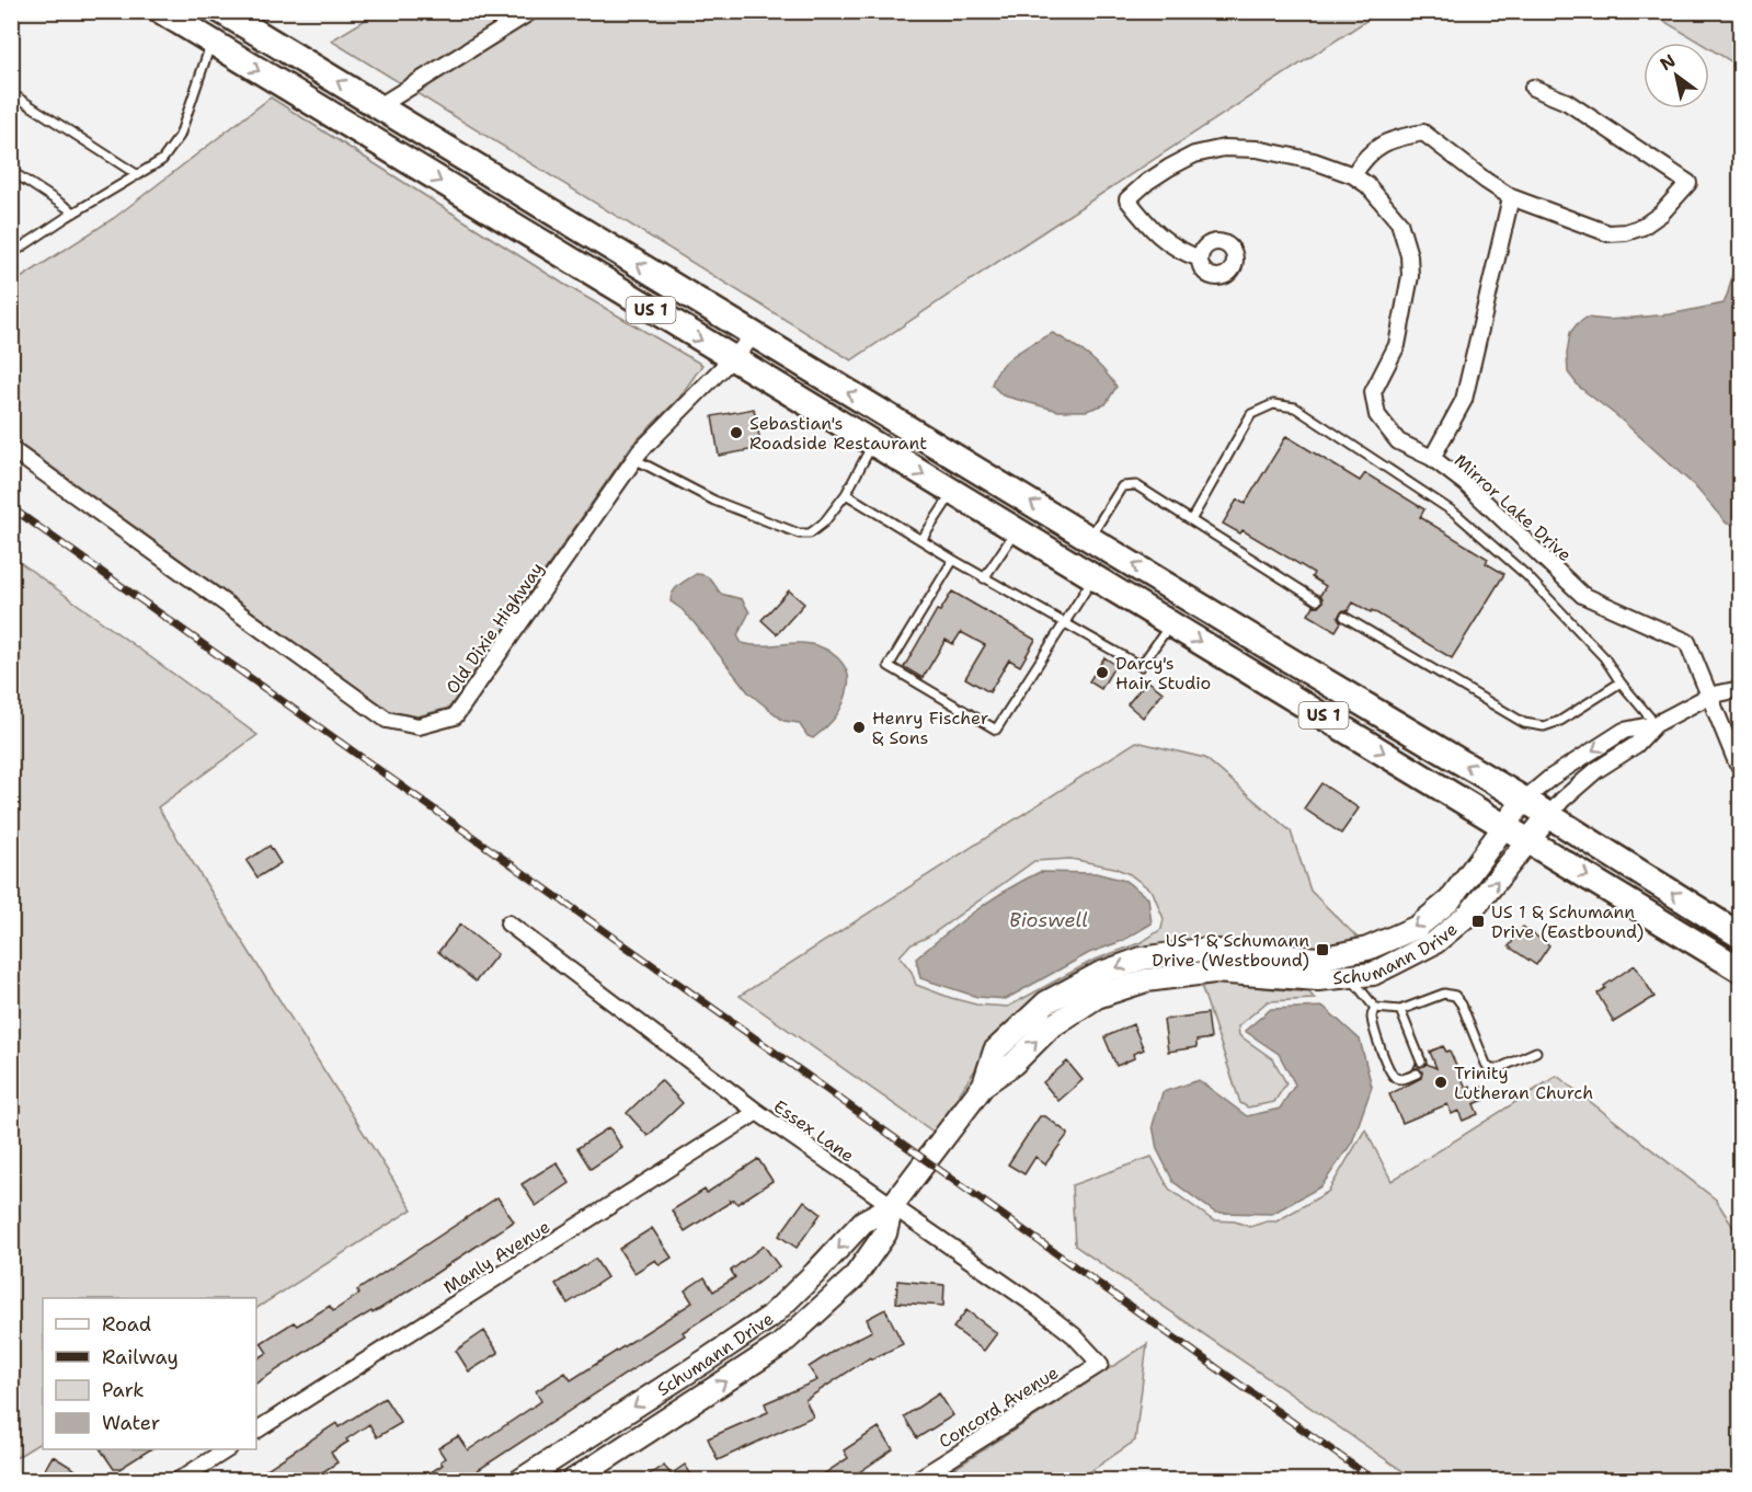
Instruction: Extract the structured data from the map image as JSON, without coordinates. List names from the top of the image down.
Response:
{
  "streets": {
    "main road": ["US 1"],
    "street": [
      "Mirror Lake Drive",
      "Old Dixie Highway",
      "Schumann Drive",
      "Essex Lane",
      "Manly Avenue",
      "Concord Avenue"
    ]
  },
  "crossings": [
    ["US 1", "Old Dixie Highway"],
    ["US 1", "Schumann Drive"],
    ["Schumann Drive", "Essex Lane"],
    ["Essex Lane", "Manly Avenue"],
    ["Essex Lane", "Concord Avenue"]
  ],
  "water": ["Bioswell"],
  "places": {
    "other": [
      "Sebastian's Roadside Restaurant",
      "Darcy's Hair Studio",
      "Henry Fischer & Sons",
      "Trinity Lutheran Church"
    ],
    "transit": ["US 1 & Schumann Drive (Eastbound)", "US 1 & Schumann Drive (Westbound)"]
  },
  "legend": [
    "Road",
    "Railway",
    "Park",
    "Water"
  ],
  "north": "top left"
}
